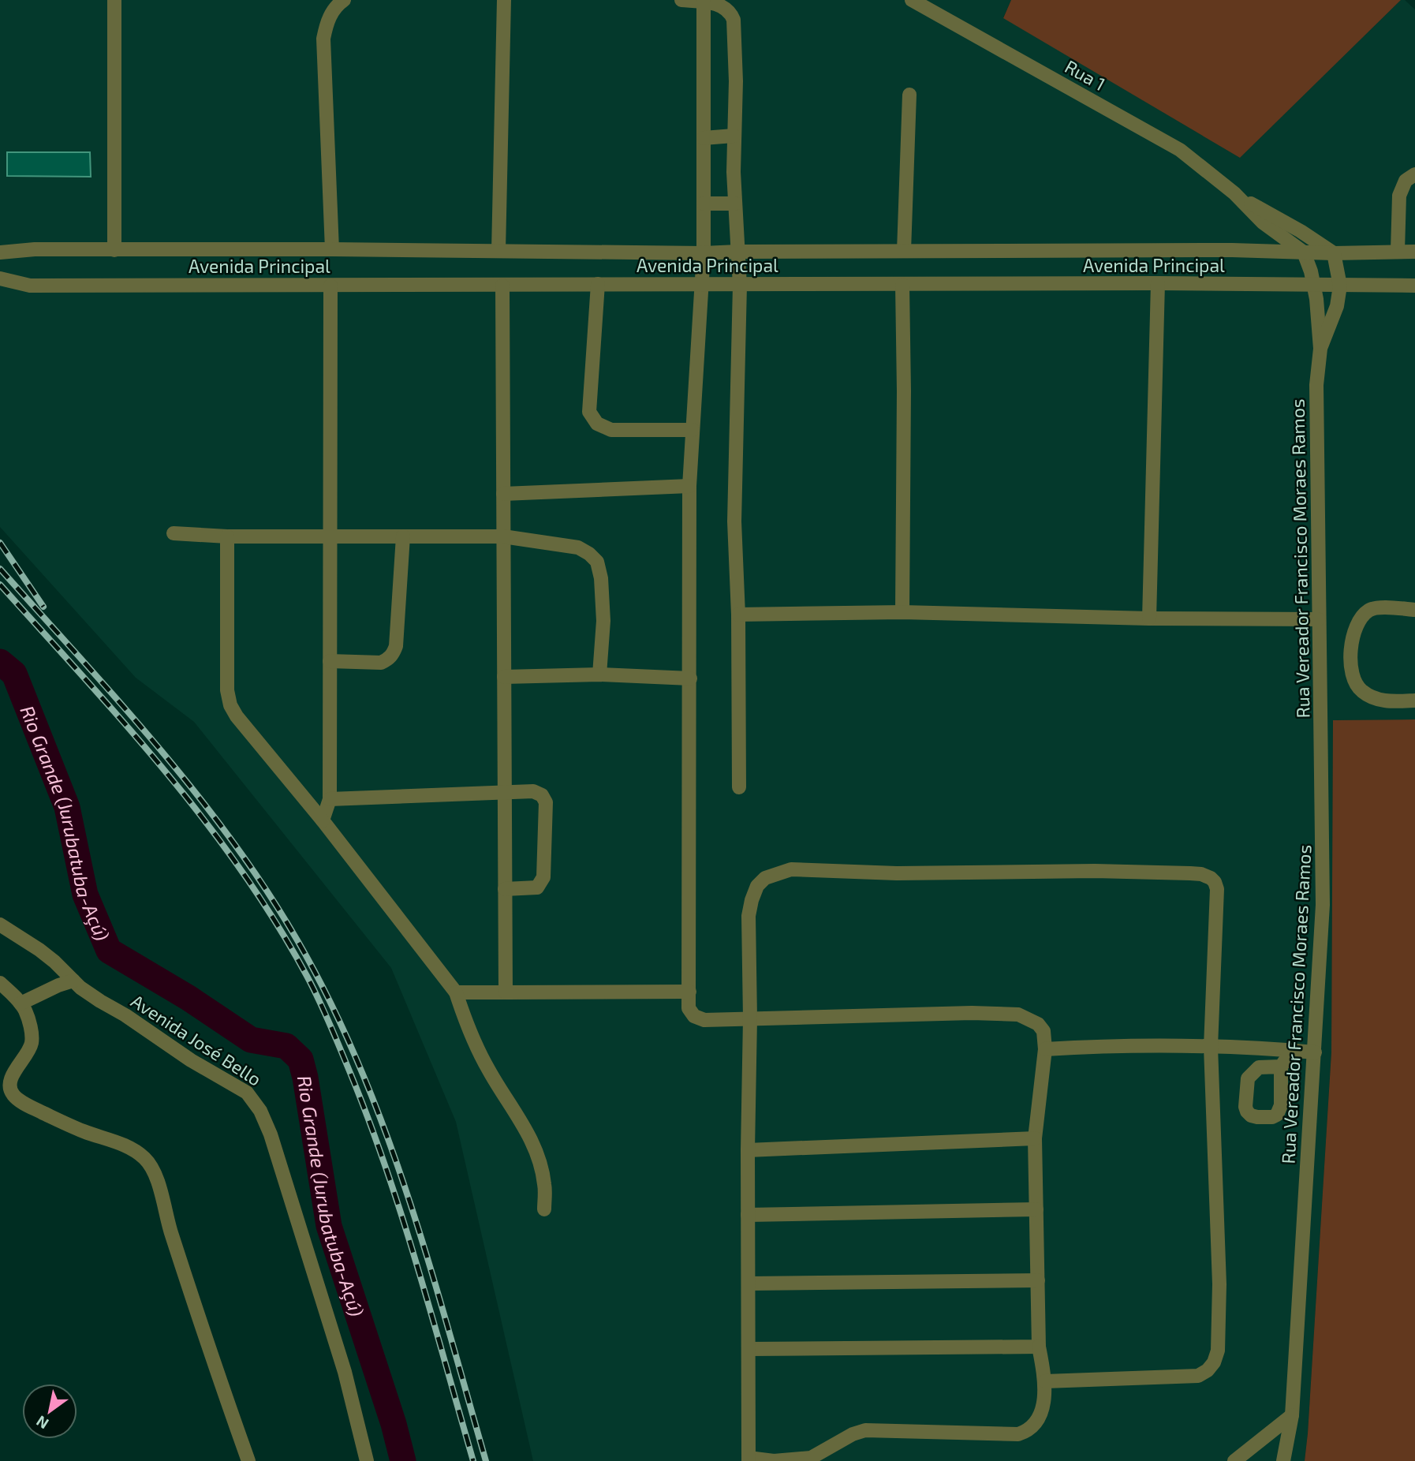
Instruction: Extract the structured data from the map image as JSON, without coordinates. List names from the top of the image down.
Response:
{
  "streets": {
    "street": [
      "Rua 1",
      "Avenida Principal",
      "Rua Vereador Francisco Moraes Ramos",
      "Avenida José Bello"
    ]
  },
  "crossings": [
    ["Rua 1", "Avenida Principal"]
  ],
  "water": ["Rio Grande (Jurubatuba-Açú)"],
  "north": "bottom left"
}
